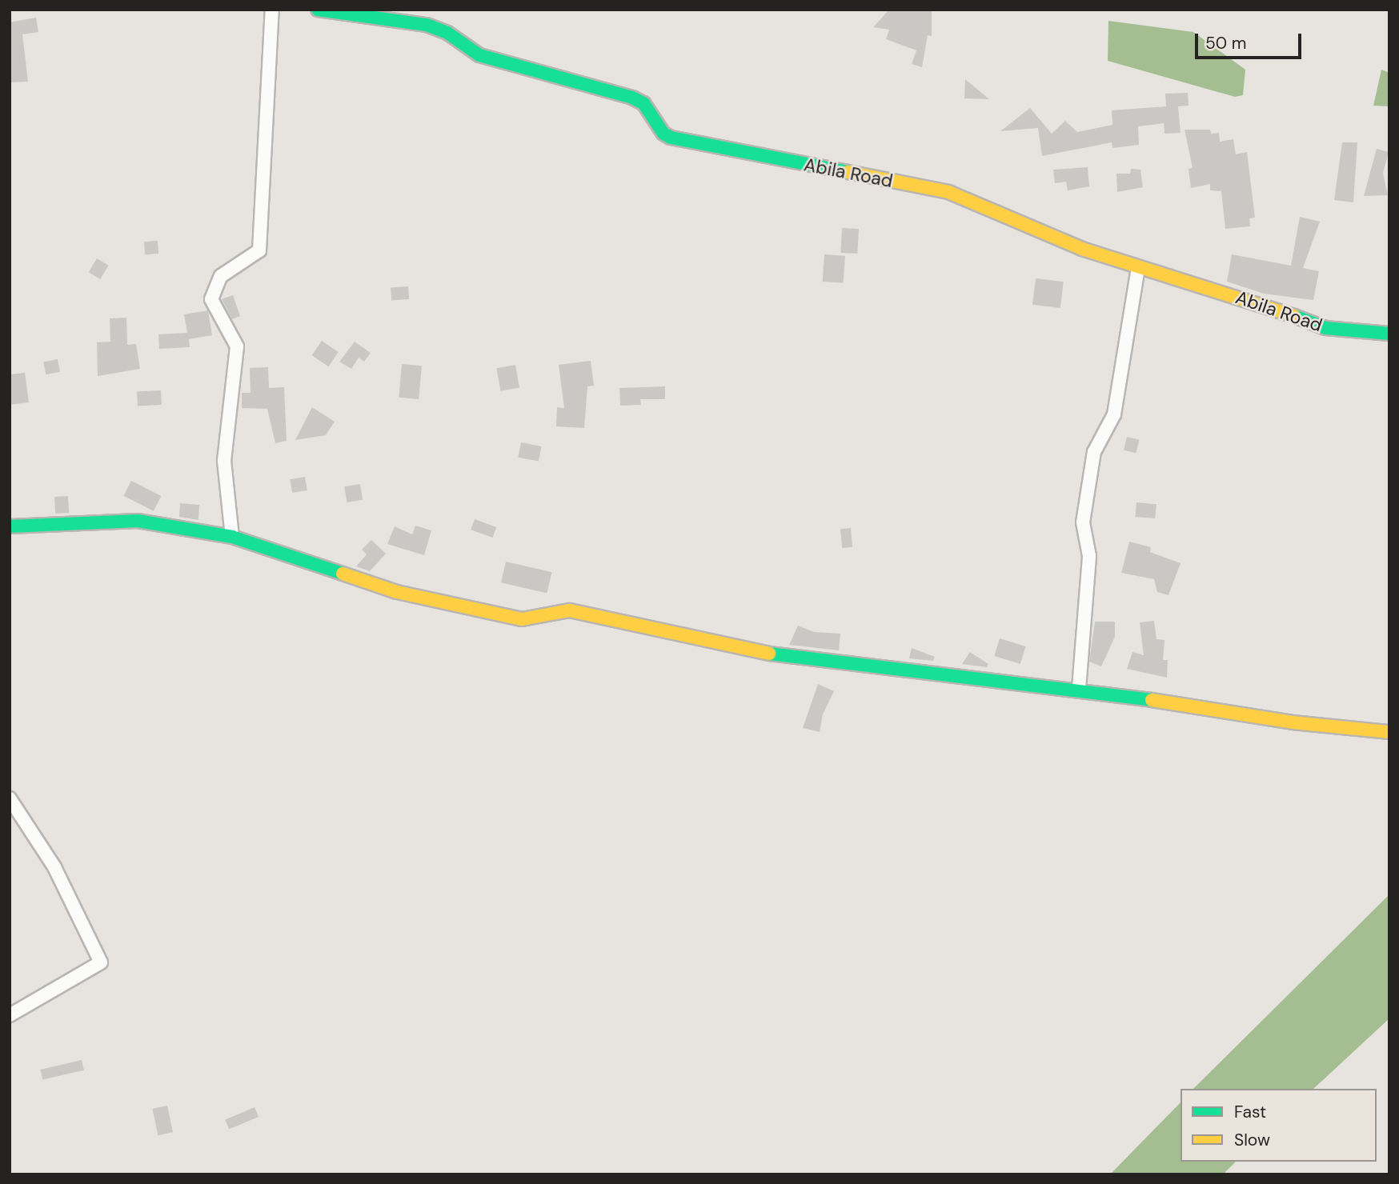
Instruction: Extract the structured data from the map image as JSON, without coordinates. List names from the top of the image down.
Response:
{
  "streets": {
    "street": ["Abila Road"]
  },
  "legend": ["Fast", "Slow"],
  "scale_bar": "50 m"
}
